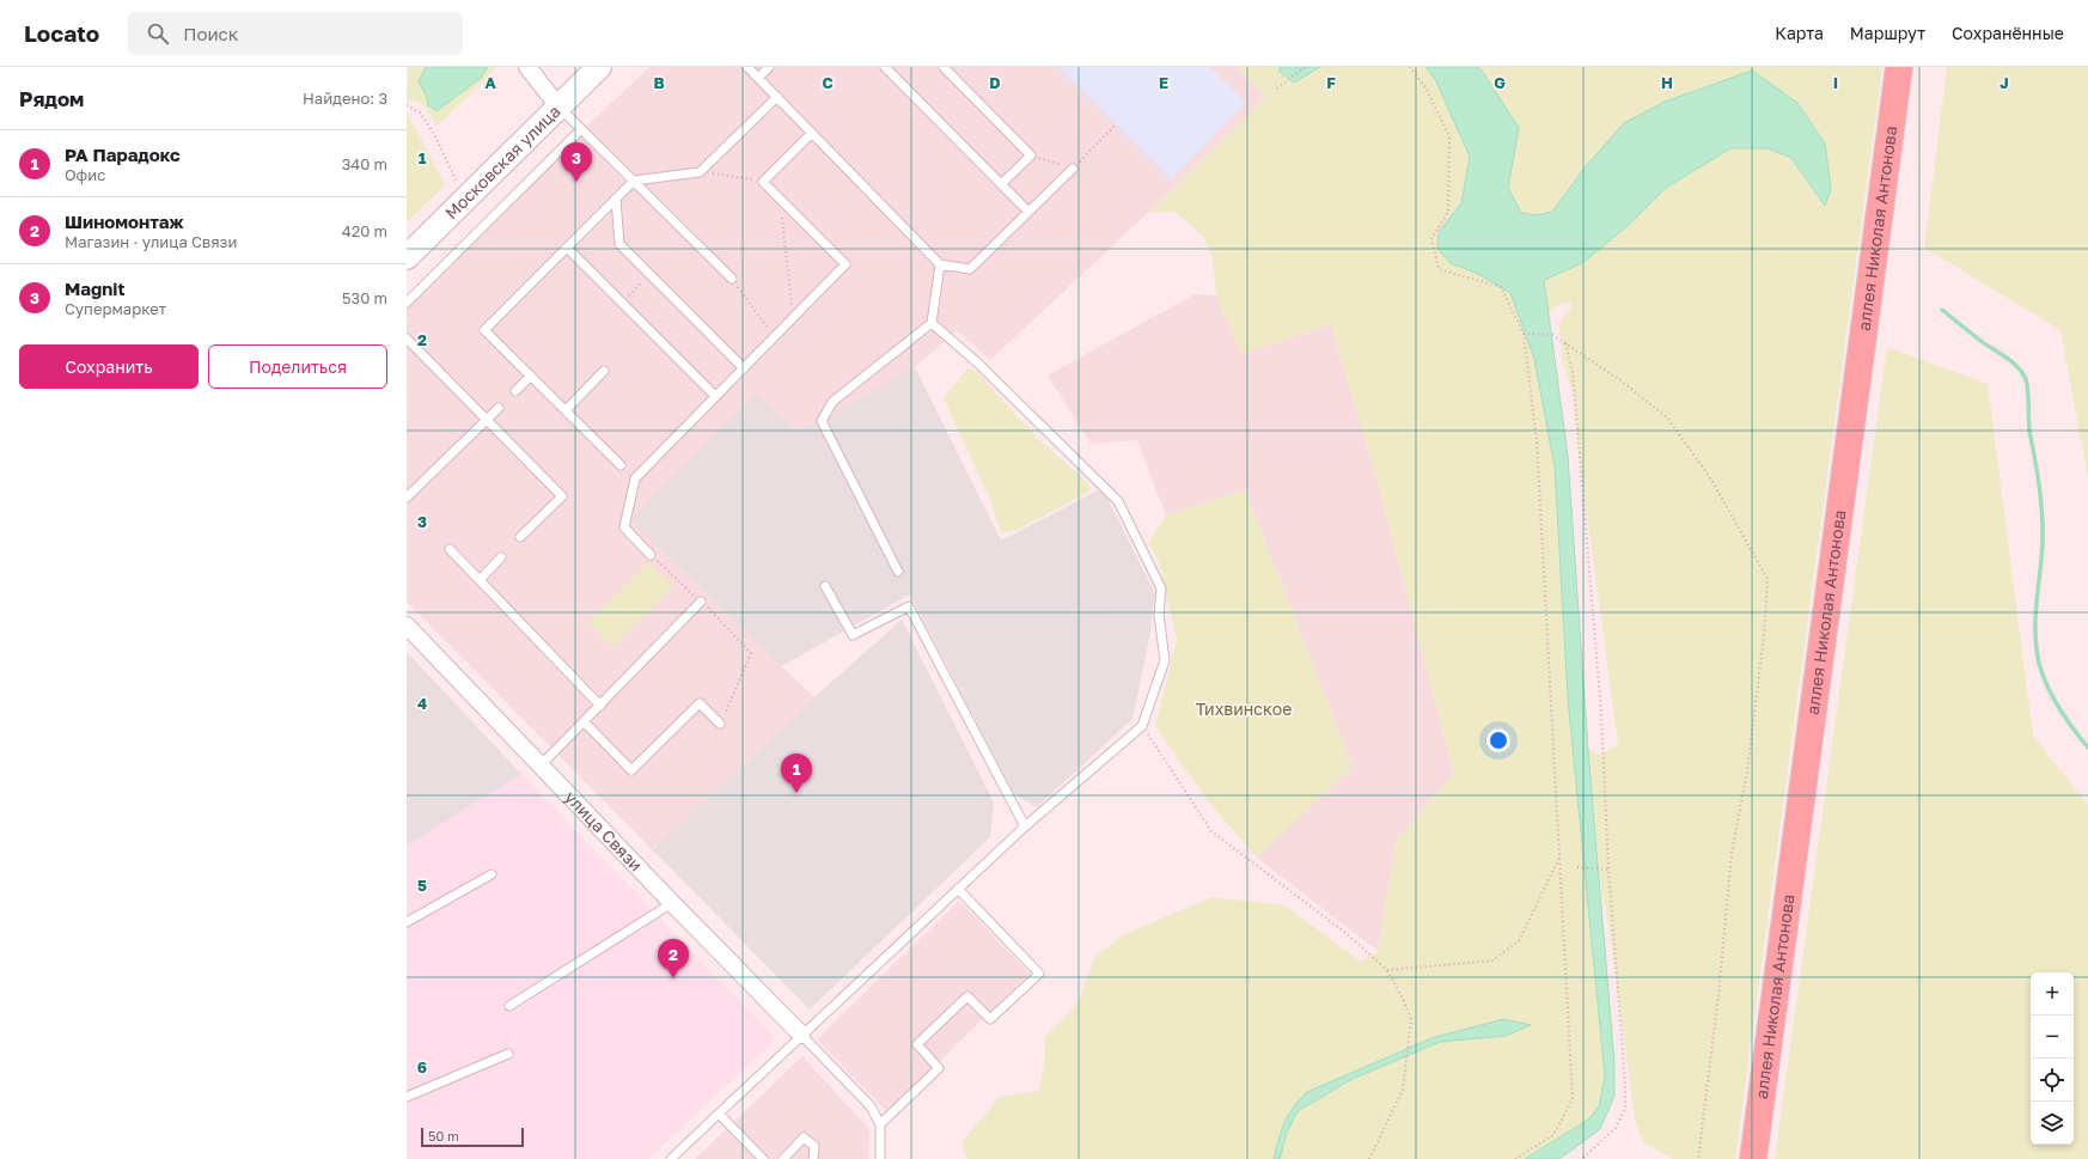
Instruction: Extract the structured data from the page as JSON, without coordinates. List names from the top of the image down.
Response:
{
  "streets": {
    "main road": ["Московская улица", "аллея Николая Антонова"],
    "street": ["улица Связи"]
  },
  "parks": ["Тихвинское"],
  "scale_bar": "50 m",
  "page": {
    "header": "Locato",
    "search": "Поиск",
    "nav": ["Карта", "Маршрут", "Сохранённые"],
    "heading": ["Рядом", "Найдено: 3"],
    "list": [
      {
        "mark": "1",
        "name": "РА Парадокс",
        "note": "Офис",
        "value": "340 m"
      },
      {
        "mark": "2",
        "name": "Шиномонтаж",
        "note": "Магазин · улица Связи",
        "value": "420 m"
      },
      {
        "mark": "3",
        "name": "Magnit",
        "note": "Супермаркет",
        "value": "530 m"
      }
    ],
    "pins": ["3", "1", "2"],
    "buttons": ["Сохранить", "Поделиться"],
    "map_buttons": ["+", "−"],
    "scale": "50 m"
  },
  "grid": {
    "columns": [
      "A",
      "B",
      "C",
      "D",
      "E",
      "F",
      "G",
      "H",
      "I",
      "J"
    ],
    "rows": [
      "1",
      "2",
      "3",
      "4",
      "5",
      "6"
    ]
  }
}
